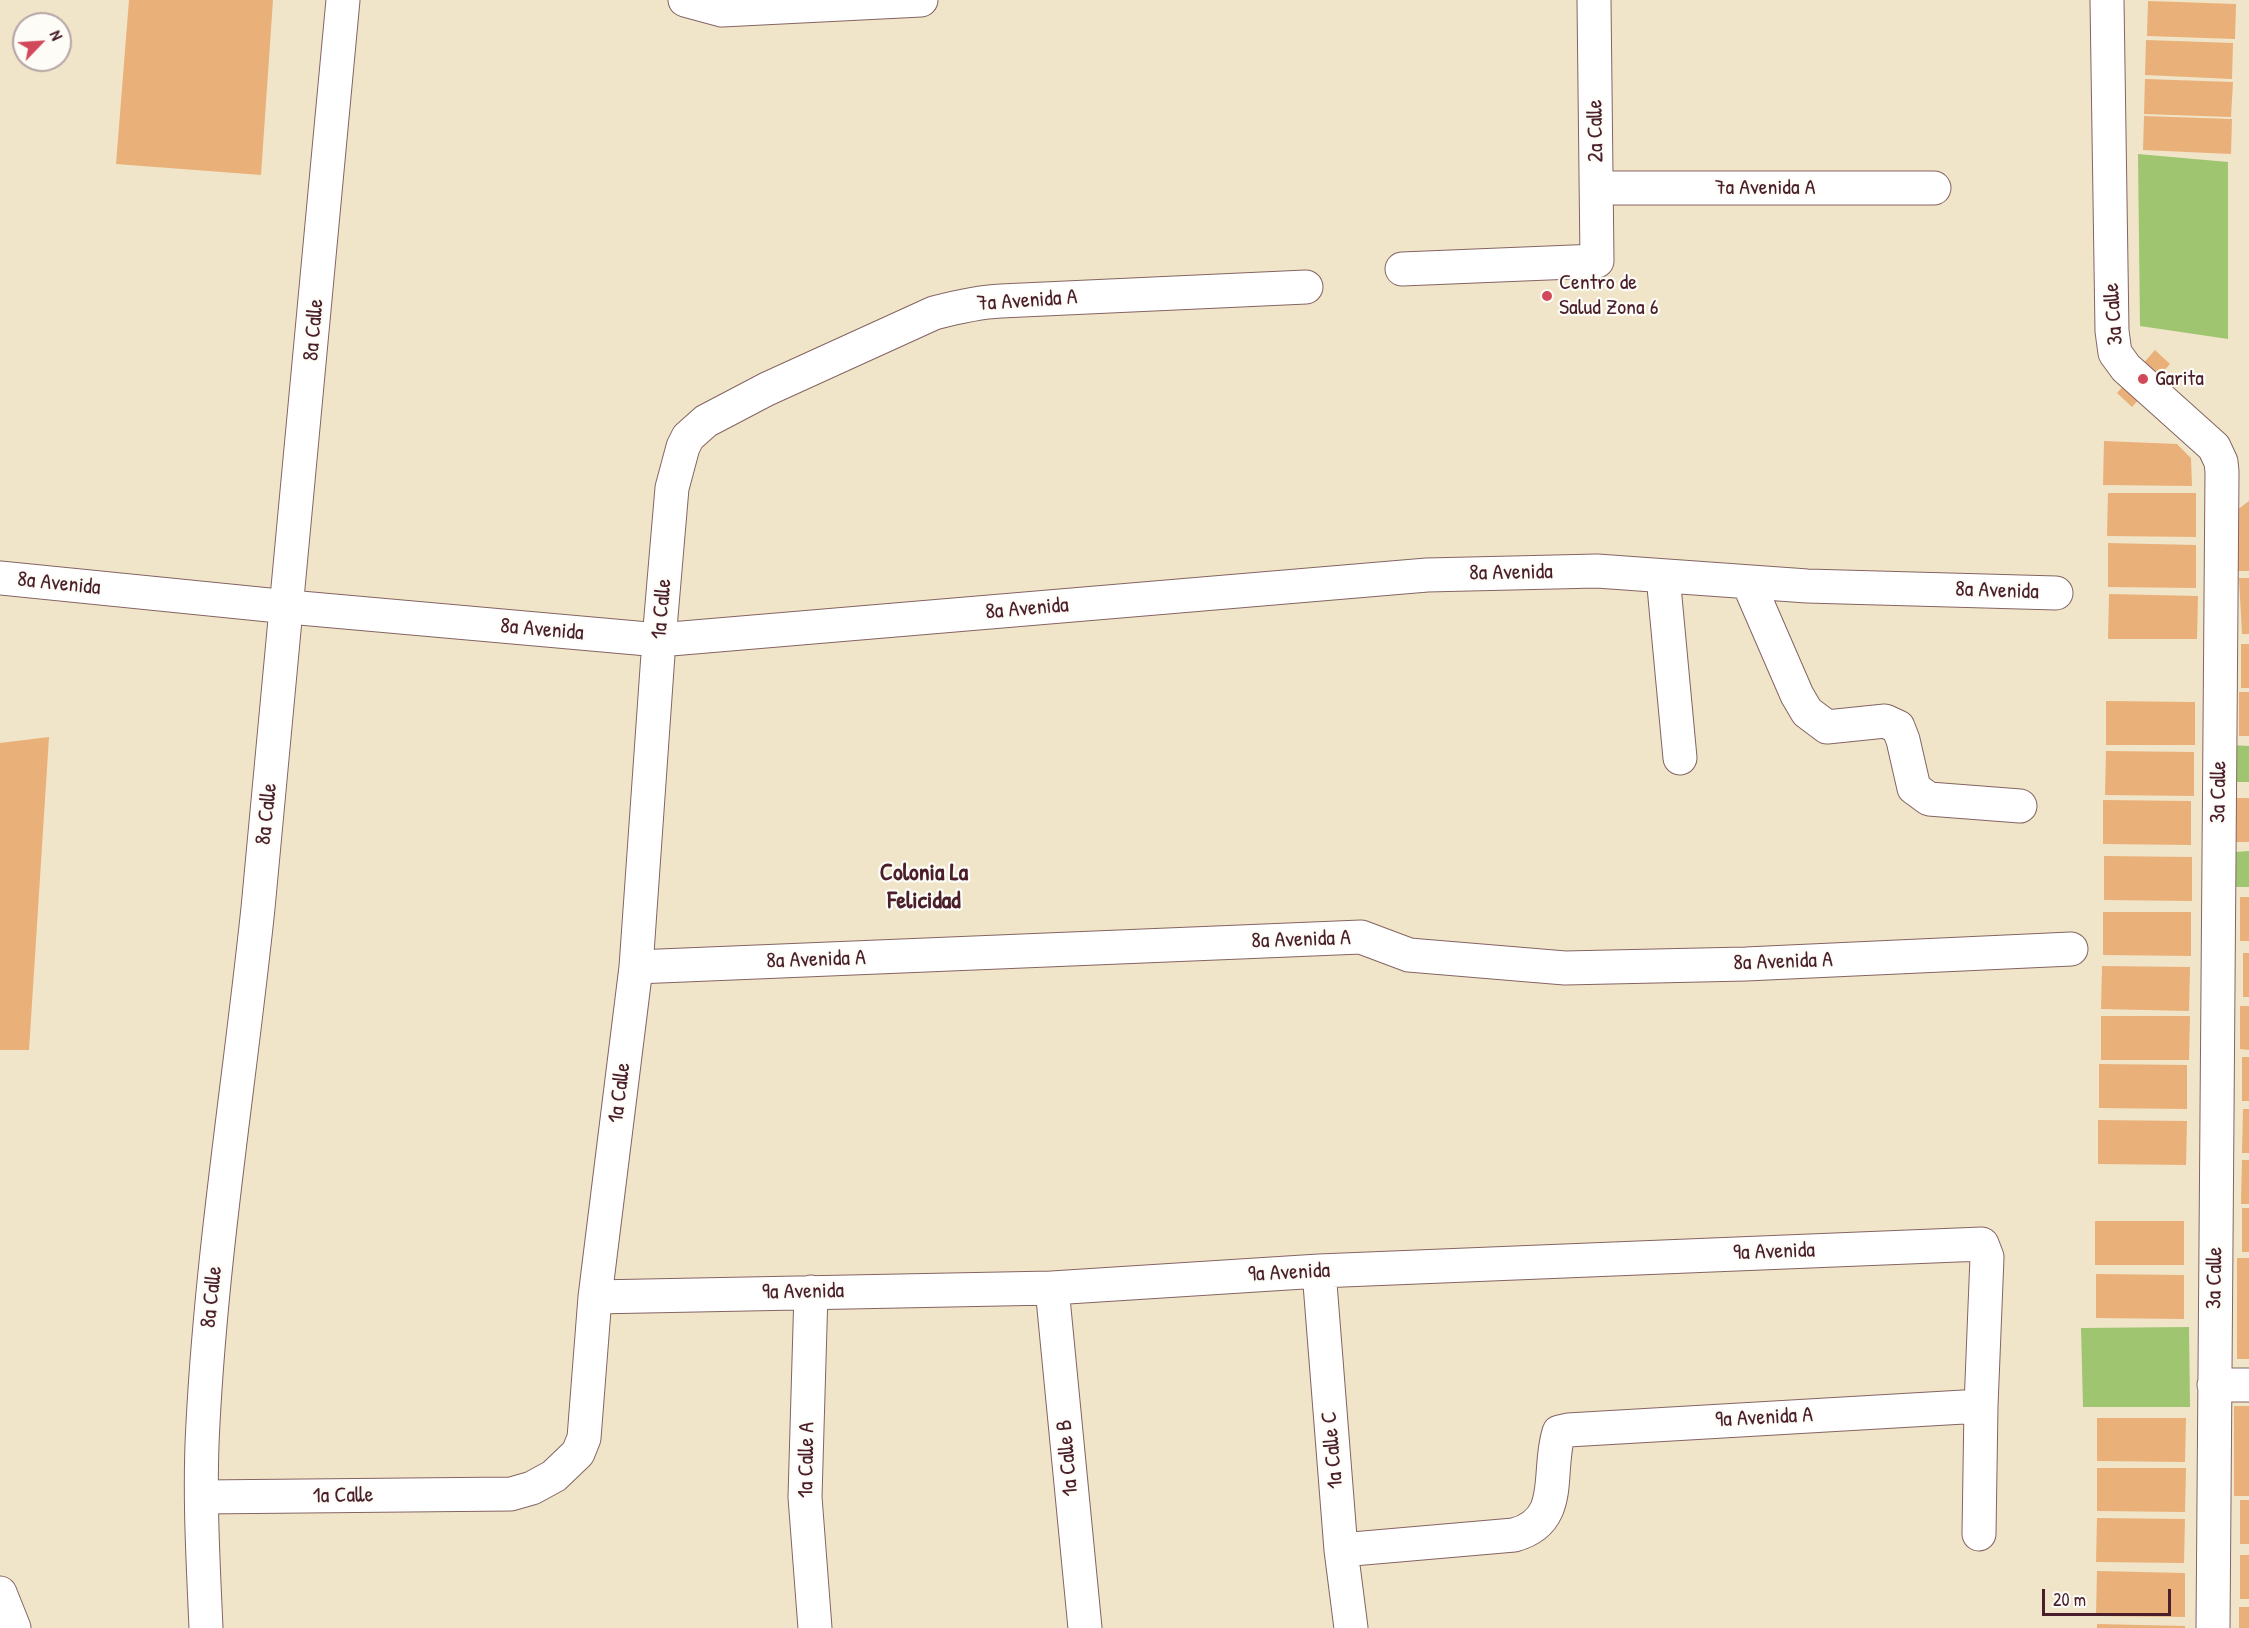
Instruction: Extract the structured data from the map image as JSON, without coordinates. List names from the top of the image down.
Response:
{
  "streets": {
    "street": [
      "2a Calle",
      "7a Avenida A",
      "3a Calle",
      "8a Calle",
      "8a Avenida",
      "1a Calle",
      "8a Avenida A",
      "9a Avenida",
      "9a Avenida A",
      "1a Calle C",
      "1a Calle B",
      "1a Calle A"
    ]
  },
  "crossings": [
    ["2a Calle", "7a Avenida A"],
    ["7a Avenida A", "1a Calle"],
    ["8a Calle", "8a Avenida"],
    ["8a Calle", "1a Calle"],
    ["8a Avenida", "1a Calle"],
    ["1a Calle", "8a Avenida A"],
    ["1a Calle", "9a Avenida"],
    ["9a Avenida", "9a Avenida A"],
    ["9a Avenida", "1a Calle C"],
    ["9a Avenida", "1a Calle B"],
    ["9a Avenida", "1a Calle A"],
    ["9a Avenida A", "1a Calle C"]
  ],
  "districts": ["Colonia La Felicidad"],
  "places": ["Centro de Salud Zona 6", "Garita"],
  "scale_bar": "20 m",
  "north": "top right"
}
